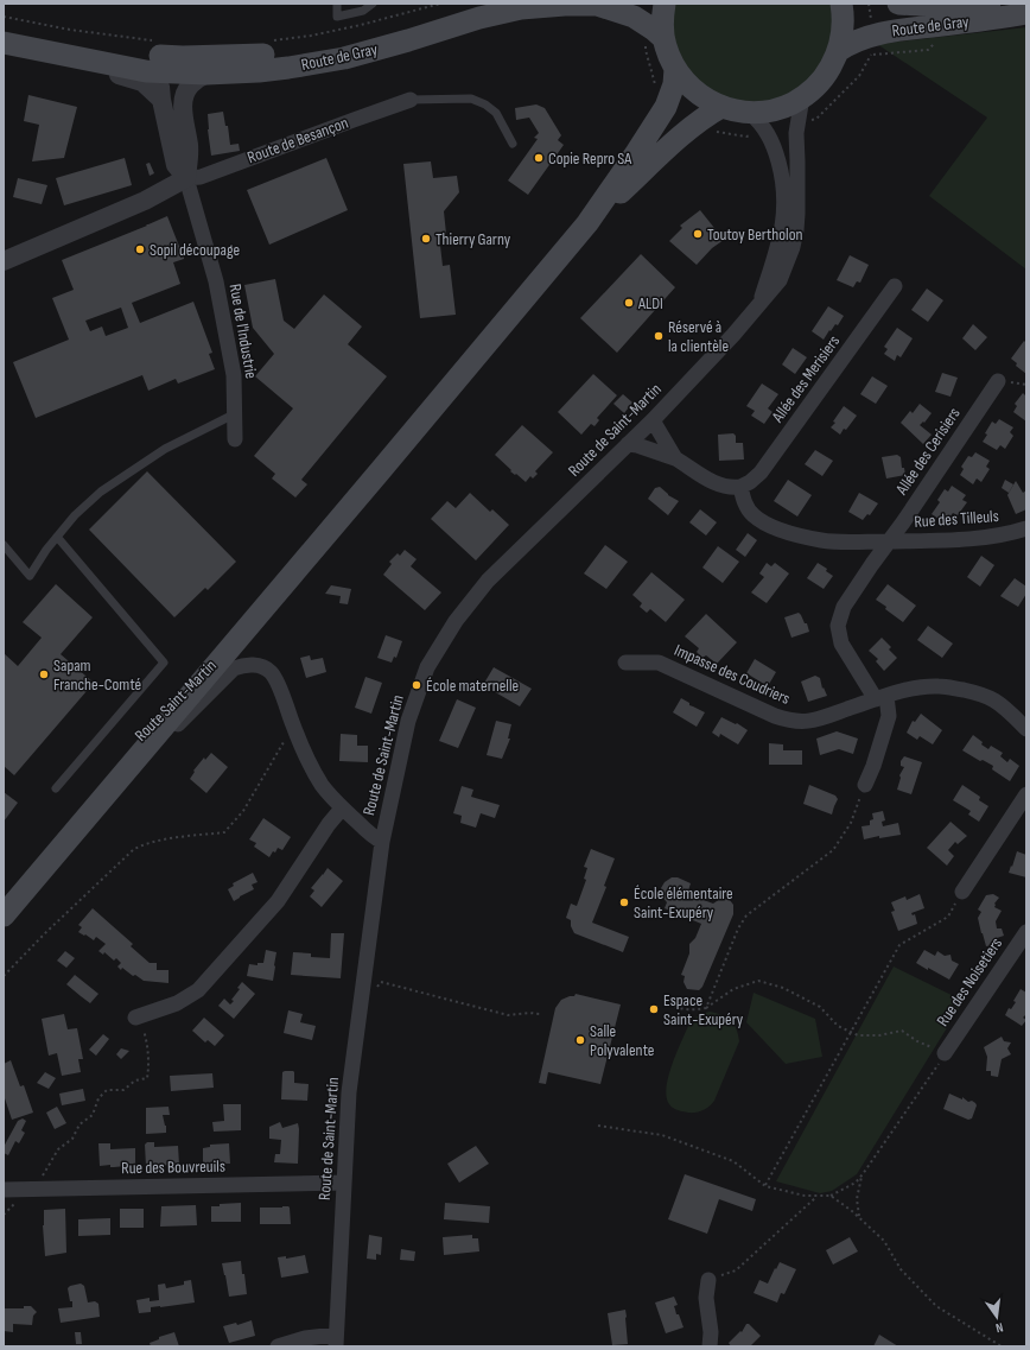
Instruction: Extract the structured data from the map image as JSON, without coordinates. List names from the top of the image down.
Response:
{
  "streets": {
    "main road": ["Route de Gray"],
    "street": [
      "Route de Besançon",
      "Rue de l'Industrie",
      "Allée des Merisiers",
      "Route de Saint-Martin",
      "Allée des Cerisiers",
      "Rue des Tilleuls",
      "Impasse des Coudriers",
      "Route Saint-Martin",
      "Rue des Noisetiers",
      "Rue des Bouvreuils"
    ]
  },
  "crossings": [
    ["Route de Besançon", "Rue de l'Industrie"],
    ["Allée des Merisiers", "Rue des Tilleuls"],
    ["Route de Saint-Martin", "Route Saint-Martin"],
    ["Route de Saint-Martin", "Rue des Bouvreuils"],
    ["Allée des Cerisiers", "Rue des Tilleuls"],
    ["Allée des Cerisiers", "Impasse des Coudriers"]
  ],
  "places": [
    "Copie Repro SA",
    "Toutoy Bertholon",
    "Thierry Garny",
    "Sopil découpage",
    "ALDI",
    "Réservé à la clientèle",
    "Sapam Franche-Comté",
    "École maternelle",
    "École élémentaire Saint-Exupéry",
    "Espace Saint-Exupéry",
    "Salle Polyvalente"
  ],
  "north": "bottom"
}
